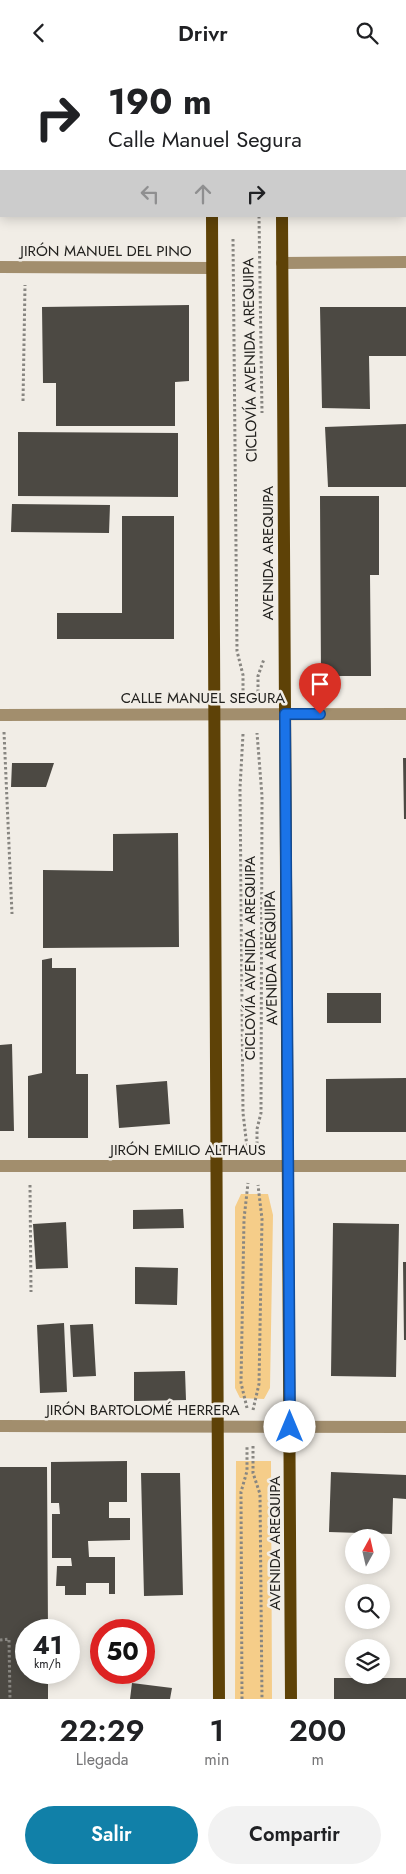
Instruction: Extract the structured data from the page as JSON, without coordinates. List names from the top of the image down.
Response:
{
  "streets": {
    "main road": ["AVENIDA AREQUIPA"],
    "street": [
      "JIRÓN MANUEL DEL PINO",
      "CALLE MANUEL SEGURA",
      "JIRÓN EMILIO ALTHAUS",
      "JIRÓN BARTOLOMÉ HERRERA"
    ],
    "path": ["CICLOVÍA AVENIDA AREQUIPA"]
  },
  "crossings": [
    ["CICLOVÍA AVENIDA AREQUIPA", "CALLE MANUEL SEGURA"],
    ["CICLOVÍA AVENIDA AREQUIPA", "JIRÓN EMILIO ALTHAUS"],
    ["CICLOVÍA AVENIDA AREQUIPA", "JIRÓN BARTOLOMÉ HERRERA"],
    ["AVENIDA AREQUIPA", "CALLE MANUEL SEGURA"],
    ["AVENIDA AREQUIPA", "JIRÓN EMILIO ALTHAUS"],
    ["AVENIDA AREQUIPA", "JIRÓN BARTOLOMÉ HERRERA"]
  ],
  "north": "top",
  "page": {
    "header": "Drivr",
    "turn": ["190 m", "Calle Manuel Segura"],
    "speed": "41 km/h",
    "limit": "50",
    "eta": [
      "22:29",
      "Llegada",
      "1",
      "min",
      "200",
      "m"
    ],
    "buttons": ["Salir", "Compartir"]
  }
}
